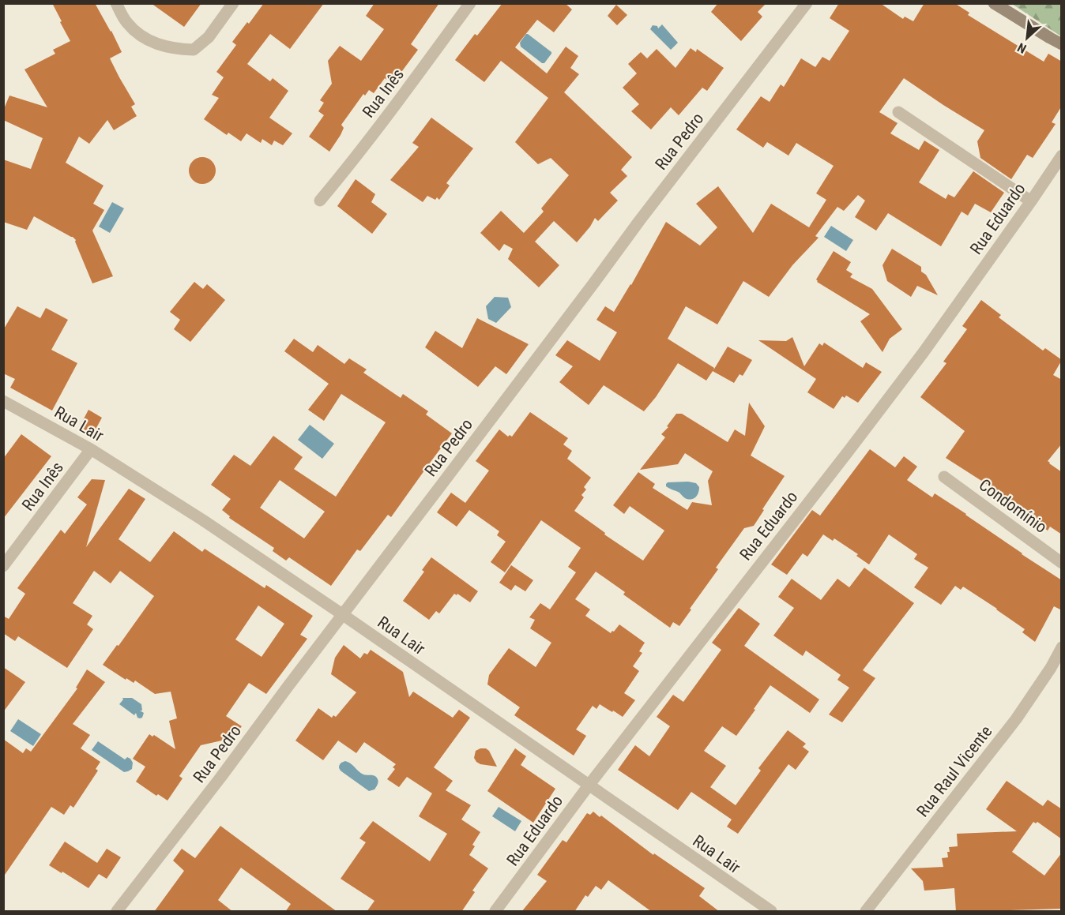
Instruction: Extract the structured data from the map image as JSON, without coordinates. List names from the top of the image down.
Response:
{
  "streets": {
    "street": [
      "Rua Inês",
      "Rua Pedro",
      "Rua Eduardo",
      "Rua Lair",
      "Condomínio",
      "Rua Raul Vicente"
    ]
  },
  "crossings": [
    ["Rua Inês", "Rua Lair"],
    ["Rua Pedro", "Rua Lair"],
    ["Rua Eduardo", "Rua Lair"]
  ],
  "north": "bottom left"
}
